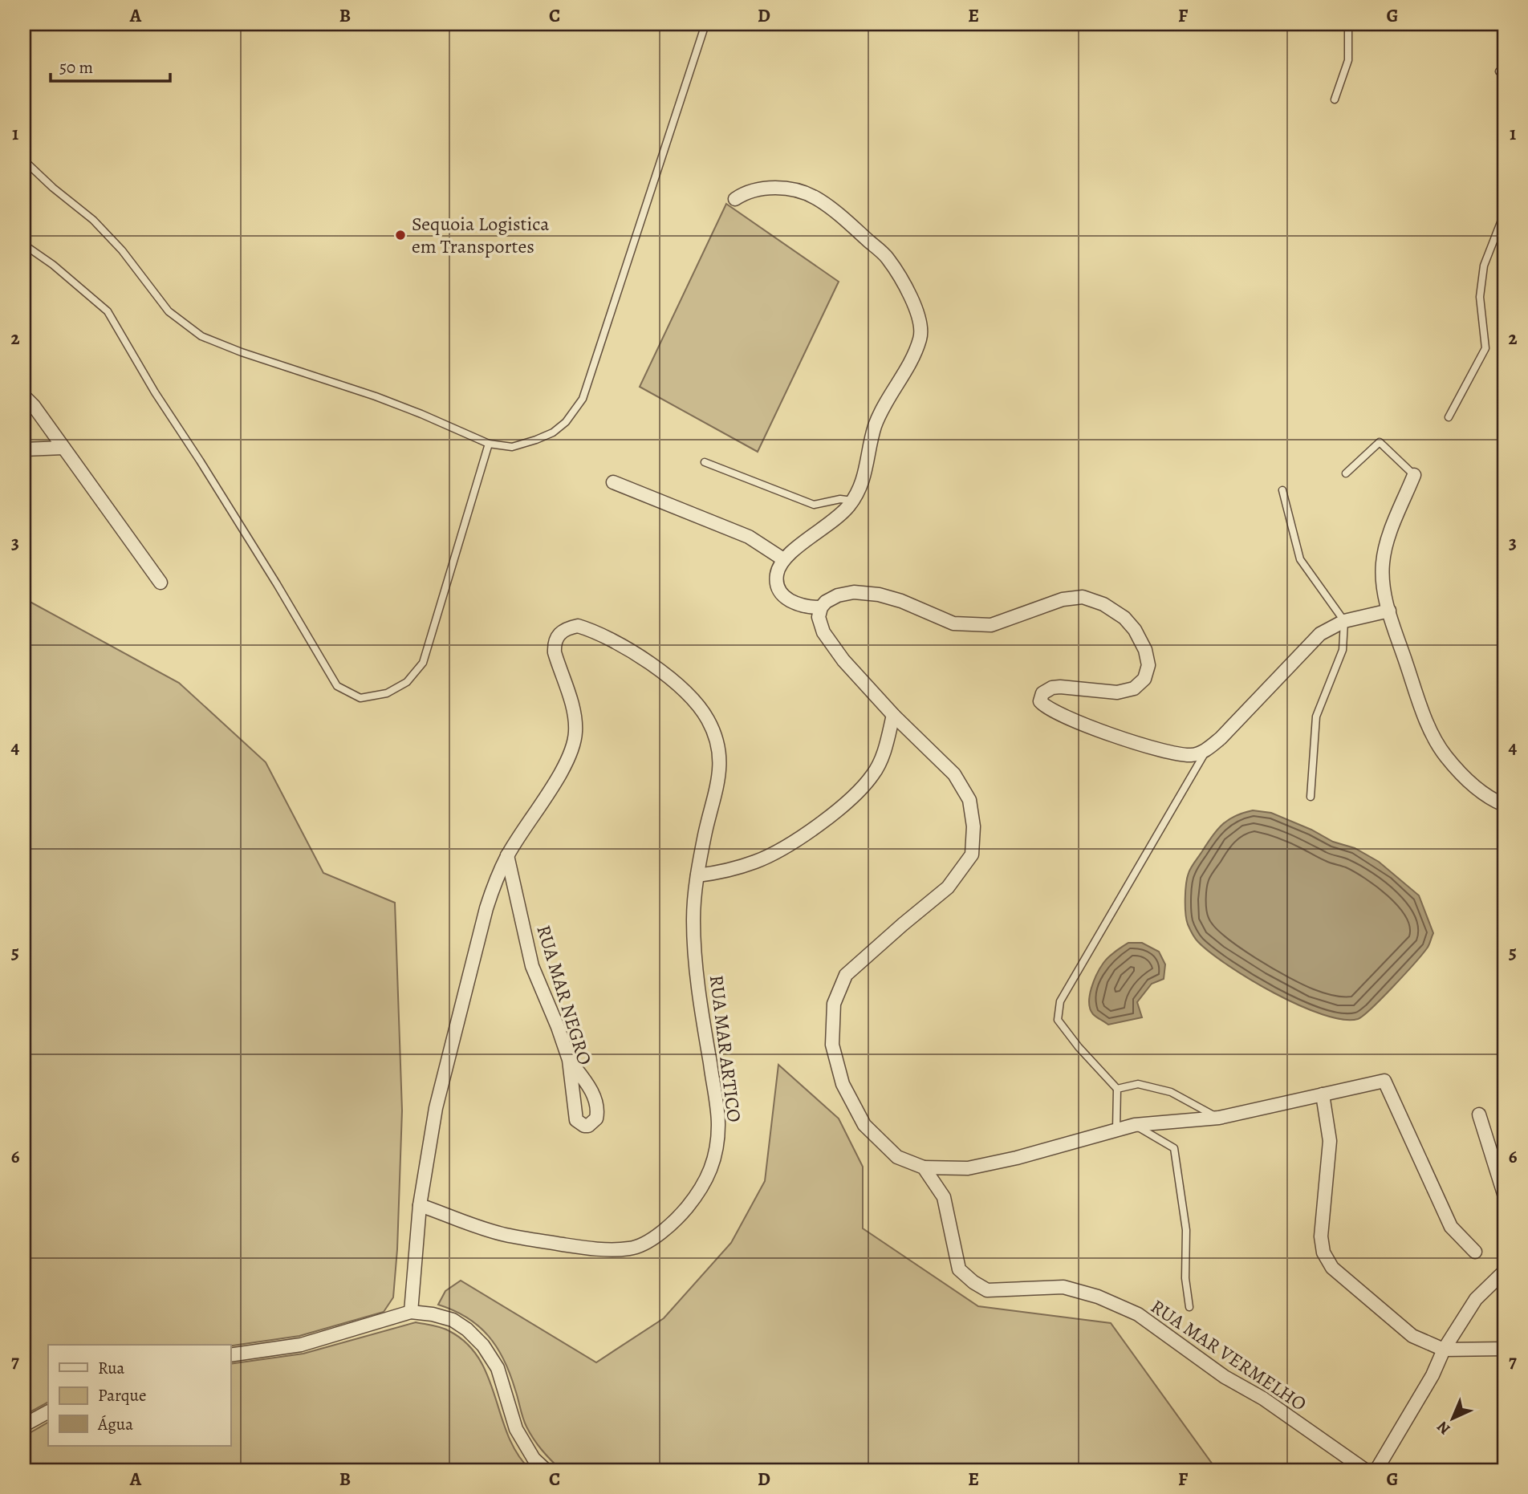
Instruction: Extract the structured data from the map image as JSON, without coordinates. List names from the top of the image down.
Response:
{
  "streets": {
    "street": ["RUA MAR NEGRO", "RUA MAR ARTICO", "RUA MAR VERMELHO"]
  },
  "crossings": [
    ["RUA MAR NEGRO", "RUA MAR ARTICO"]
  ],
  "places": ["Sequoia Logistica em Transportes"],
  "legend": ["Rua", "Parque", "Água"],
  "scale_bar": "50 m",
  "north": "bottom left",
  "grid": {
    "columns": [
      "A",
      "B",
      "C",
      "D",
      "E",
      "F",
      "G"
    ],
    "rows": [
      "1",
      "2",
      "3",
      "4",
      "5",
      "6",
      "7"
    ]
  }
}
